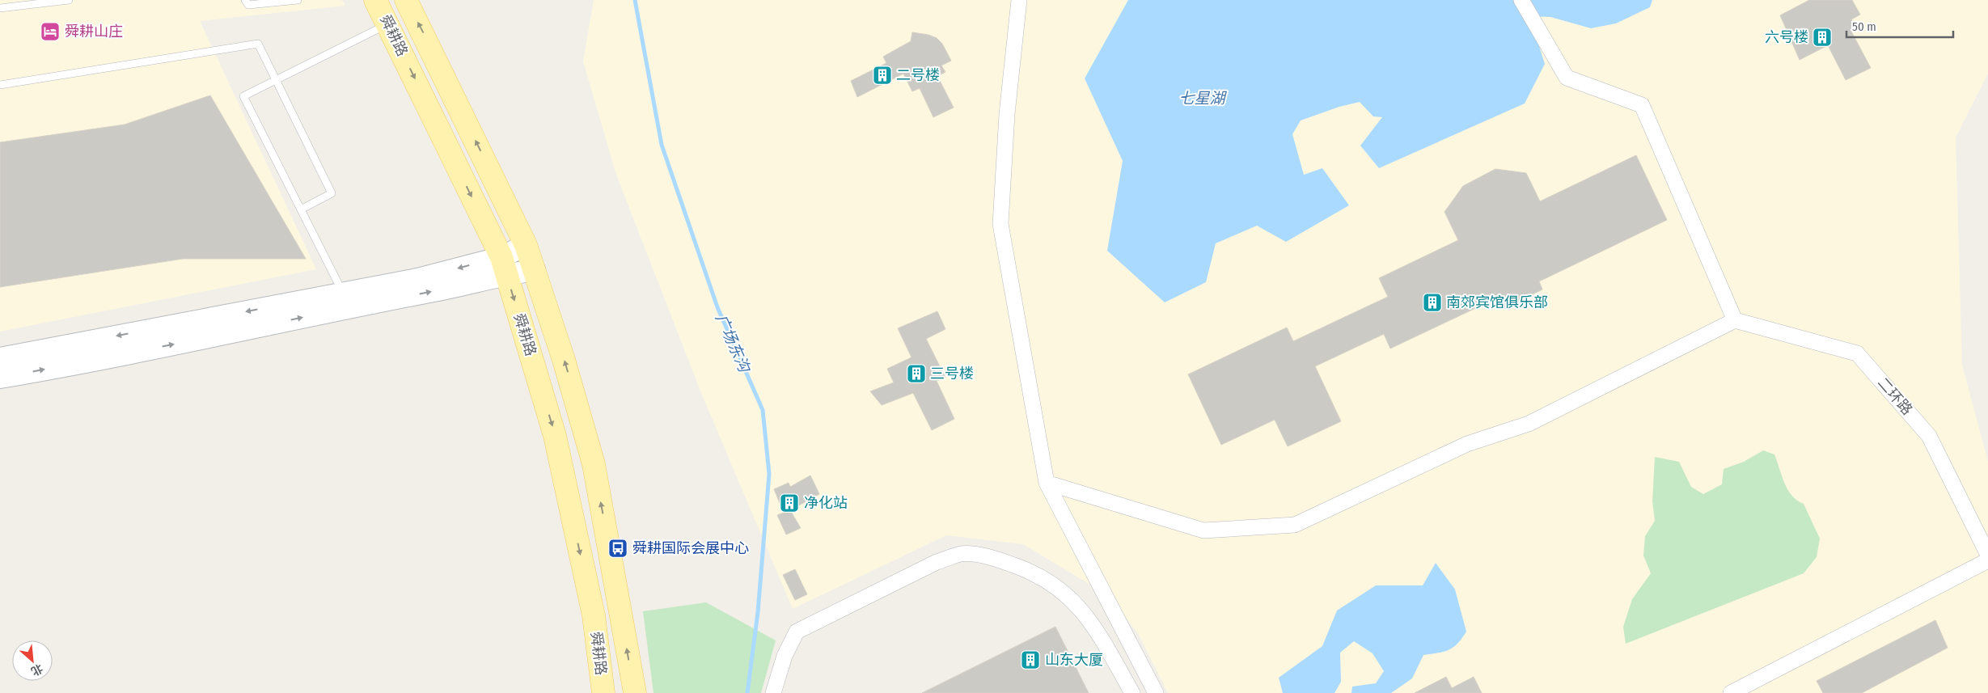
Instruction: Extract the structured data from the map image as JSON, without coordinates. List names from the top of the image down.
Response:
{
  "streets": {
    "main road": ["舜耕路"],
    "street": ["二环路"]
  },
  "water": ["七星湖", "广场东沟"],
  "places": {
    "hotel": ["舜耕山庄"],
    "building": [
      "六号楼",
      "二号楼",
      "南郊宾馆俱乐部",
      "三号楼",
      "净化站",
      "山东大厦"
    ],
    "bus stop": ["舜耕国际会展中心"]
  },
  "scale_bar": "50 m",
  "north": "bottom right"
}
